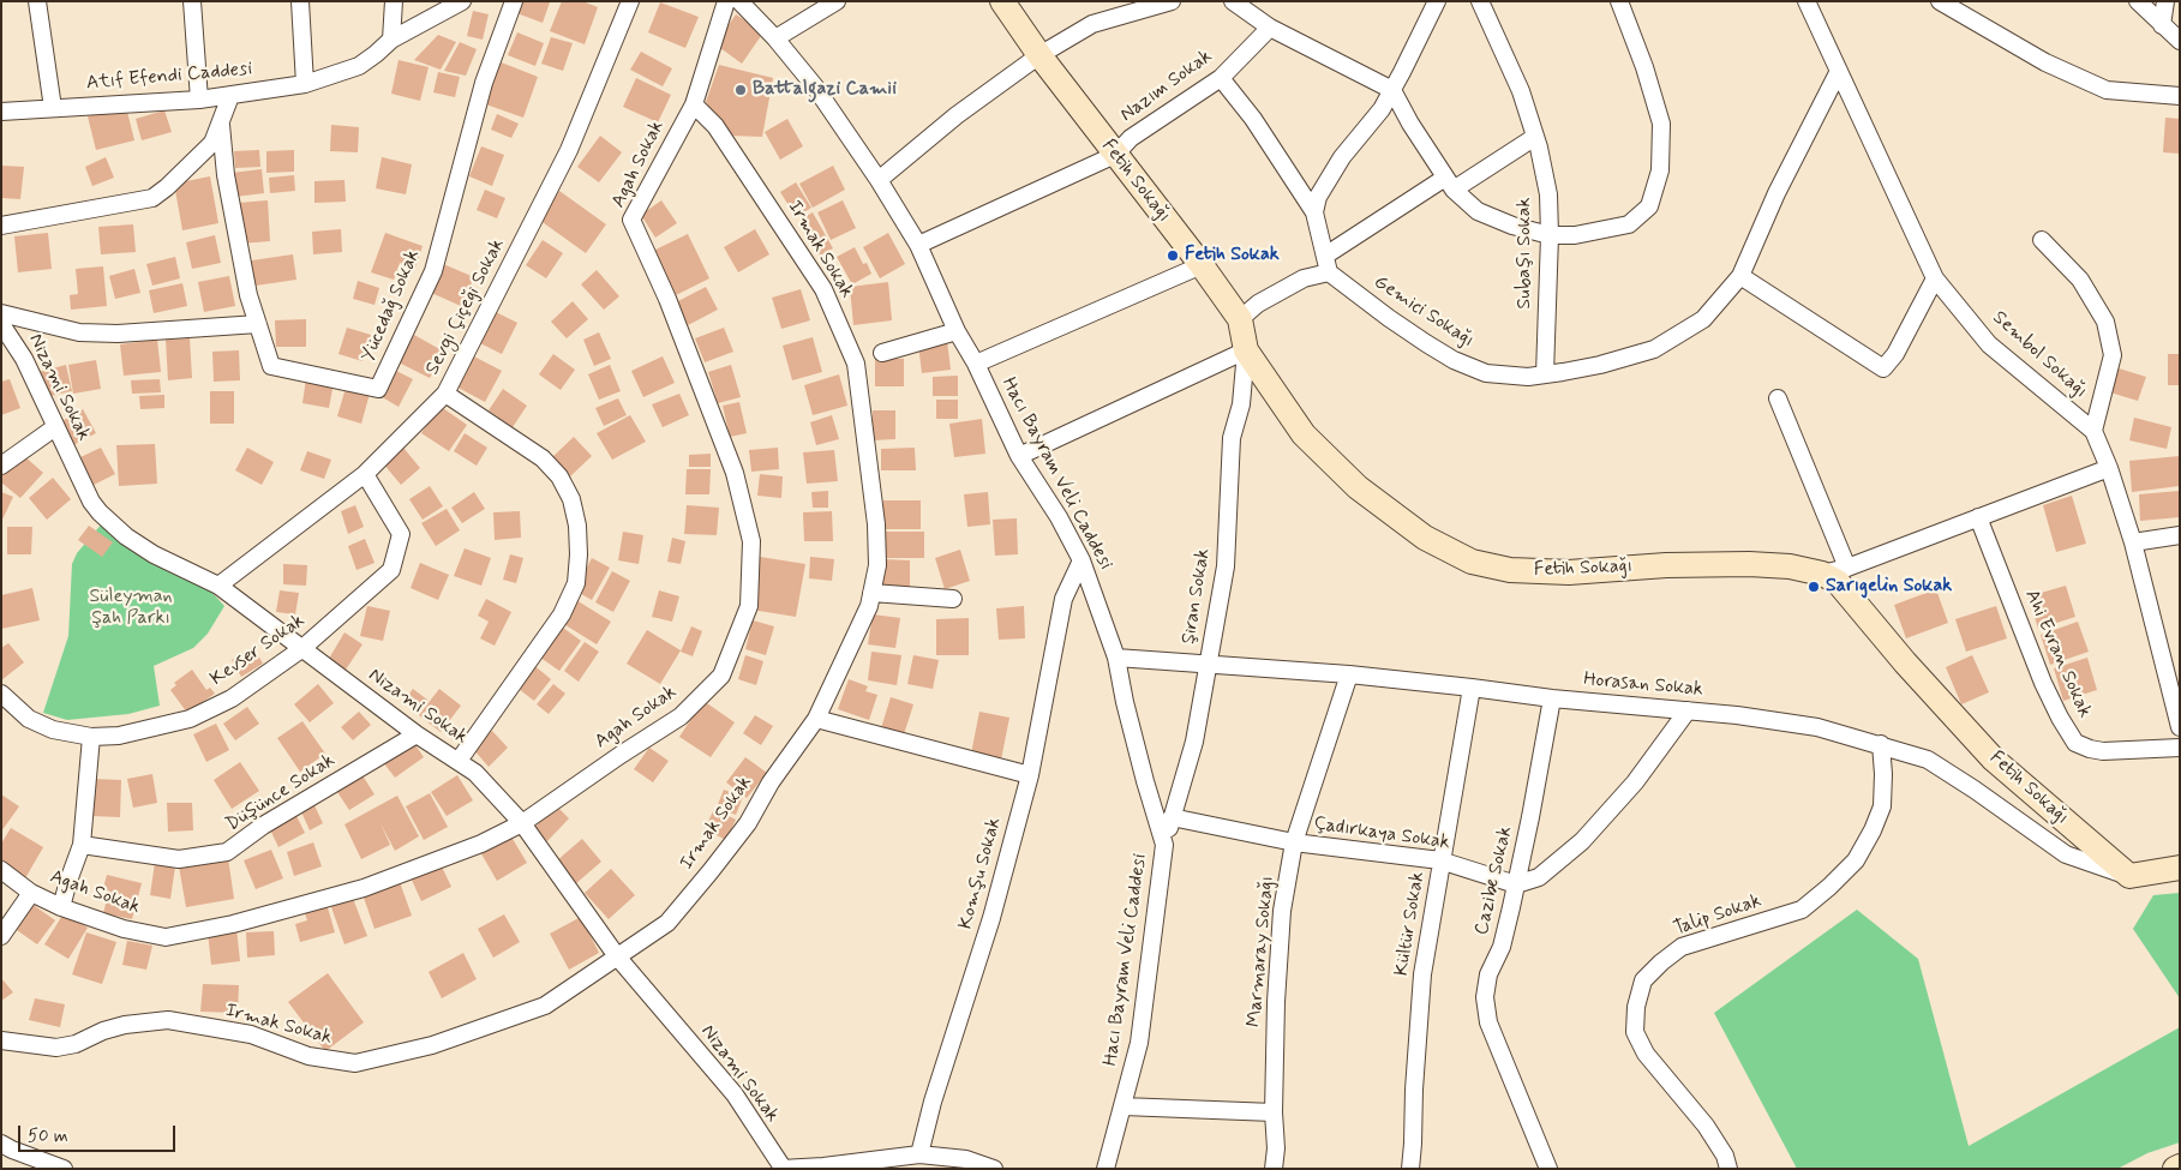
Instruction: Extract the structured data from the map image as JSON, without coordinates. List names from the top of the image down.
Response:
{
  "streets": {
    "street": [
      "Atıf Efendi Caddesi",
      "Nazım Sokak",
      "Agah Sokak",
      "Fetih Sokağı",
      "Irmak Sokak",
      "Subaşı Sokak",
      "Yücedağ Sokak",
      "Sevgi Çiçeği Sokak",
      "Gemici Sokağı",
      "Sembol Sokağı",
      "Nizami Sokak",
      "Hacı Bayram Veli Caddesi",
      "Şiran Sokak",
      "Kevser Sokak",
      "Ahi Evran Sokak",
      "Horasan Sokak",
      "Düşünce Sokak",
      "Çadırkaya Sokak",
      "Komşu Sokak",
      "Cazibe Sokak",
      "Talip Sokak",
      "Kültür Sokak",
      "Marmaray Sokağı"
    ]
  },
  "crossings": [
    ["Nazım Sokak", "Fetih Sokağı"],
    ["Nazım Sokak", "Hacı Bayram Veli Caddesi"],
    ["Agah Sokak", "Irmak Sokak"],
    ["Agah Sokak", "Nizami Sokak"],
    ["Fetih Sokağı", "Şiran Sokak"],
    ["Fetih Sokağı", "Horasan Sokak"],
    ["Irmak Sokak", "Nizami Sokak"],
    ["Subaşı Sokak", "Gemici Sokağı"],
    ["Sevgi Çiçeği Sokak", "Nizami Sokak"],
    ["Sevgi Çiçeği Sokak", "Kevser Sokak"],
    ["Gemici Sokağı", "Sembol Sokağı"],
    ["Nizami Sokak", "Kevser Sokak"],
    ["Nizami Sokak", "Düşünce Sokak"],
    ["Hacı Bayram Veli Caddesi", "Şiran Sokak"],
    ["Hacı Bayram Veli Caddesi", "Horasan Sokak"],
    ["Hacı Bayram Veli Caddesi", "Komşu Sokak"],
    ["Şiran Sokak", "Horasan Sokak"],
    ["Şiran Sokak", "Çadırkaya Sokak"],
    ["Horasan Sokak", "Cazibe Sokak"],
    ["Horasan Sokak", "Talip Sokak"],
    ["Horasan Sokak", "Kültür Sokak"],
    ["Horasan Sokak", "Marmaray Sokağı"],
    ["Çadırkaya Sokak", "Cazibe Sokak"],
    ["Çadırkaya Sokak", "Kültür Sokak"],
    ["Çadırkaya Sokak", "Marmaray Sokağı"]
  ],
  "parks": ["Süleyman Şah Parkı"],
  "places": ["Battalgazi Camii", "Fetih Sokak", "Sarıgelin Sokak"],
  "scale_bar": "50 m"
}
